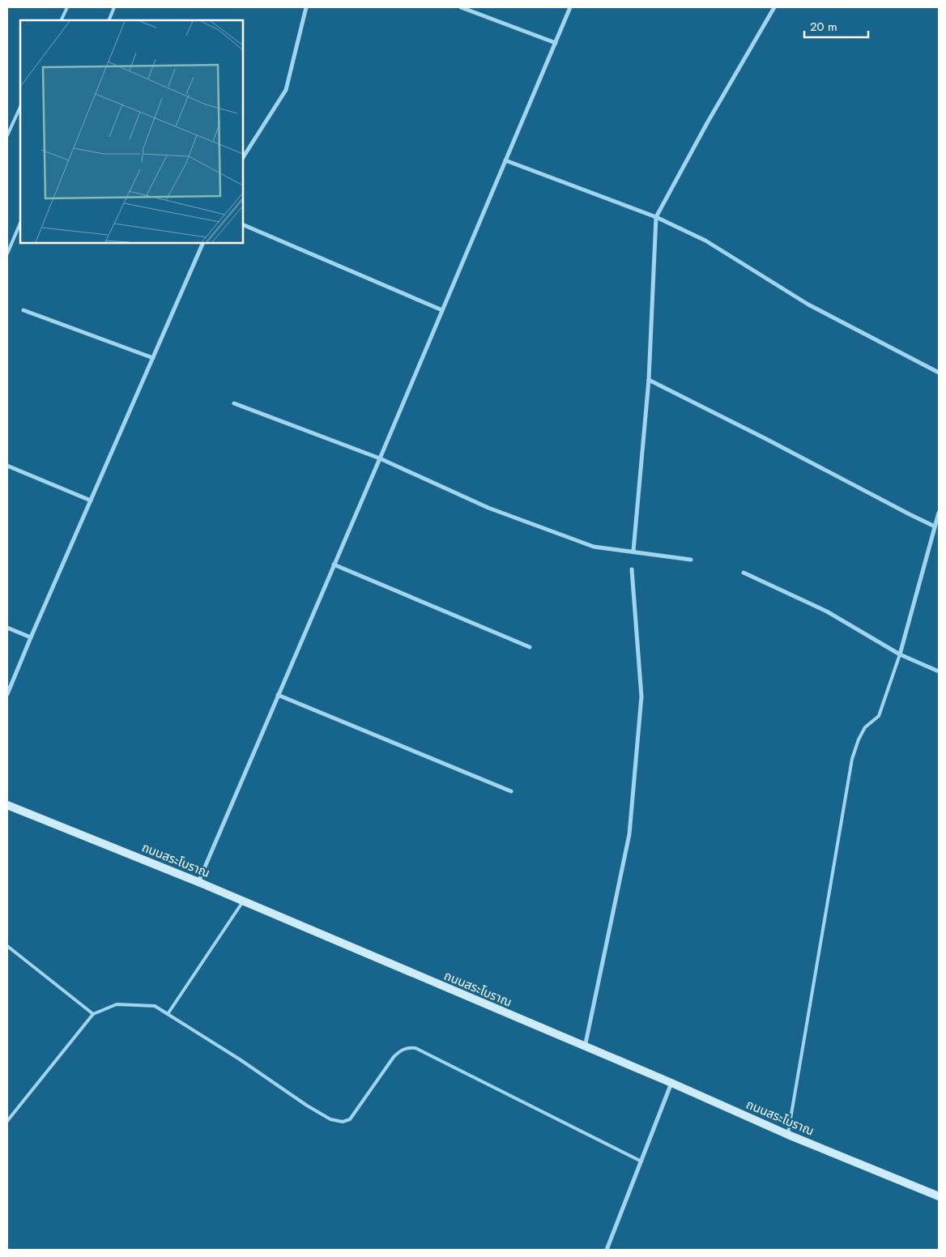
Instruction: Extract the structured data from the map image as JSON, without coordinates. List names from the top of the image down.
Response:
{
  "streets": {
    "street": ["ถนนสระโบราณ"]
  },
  "scale_bar": "20 m"
}
